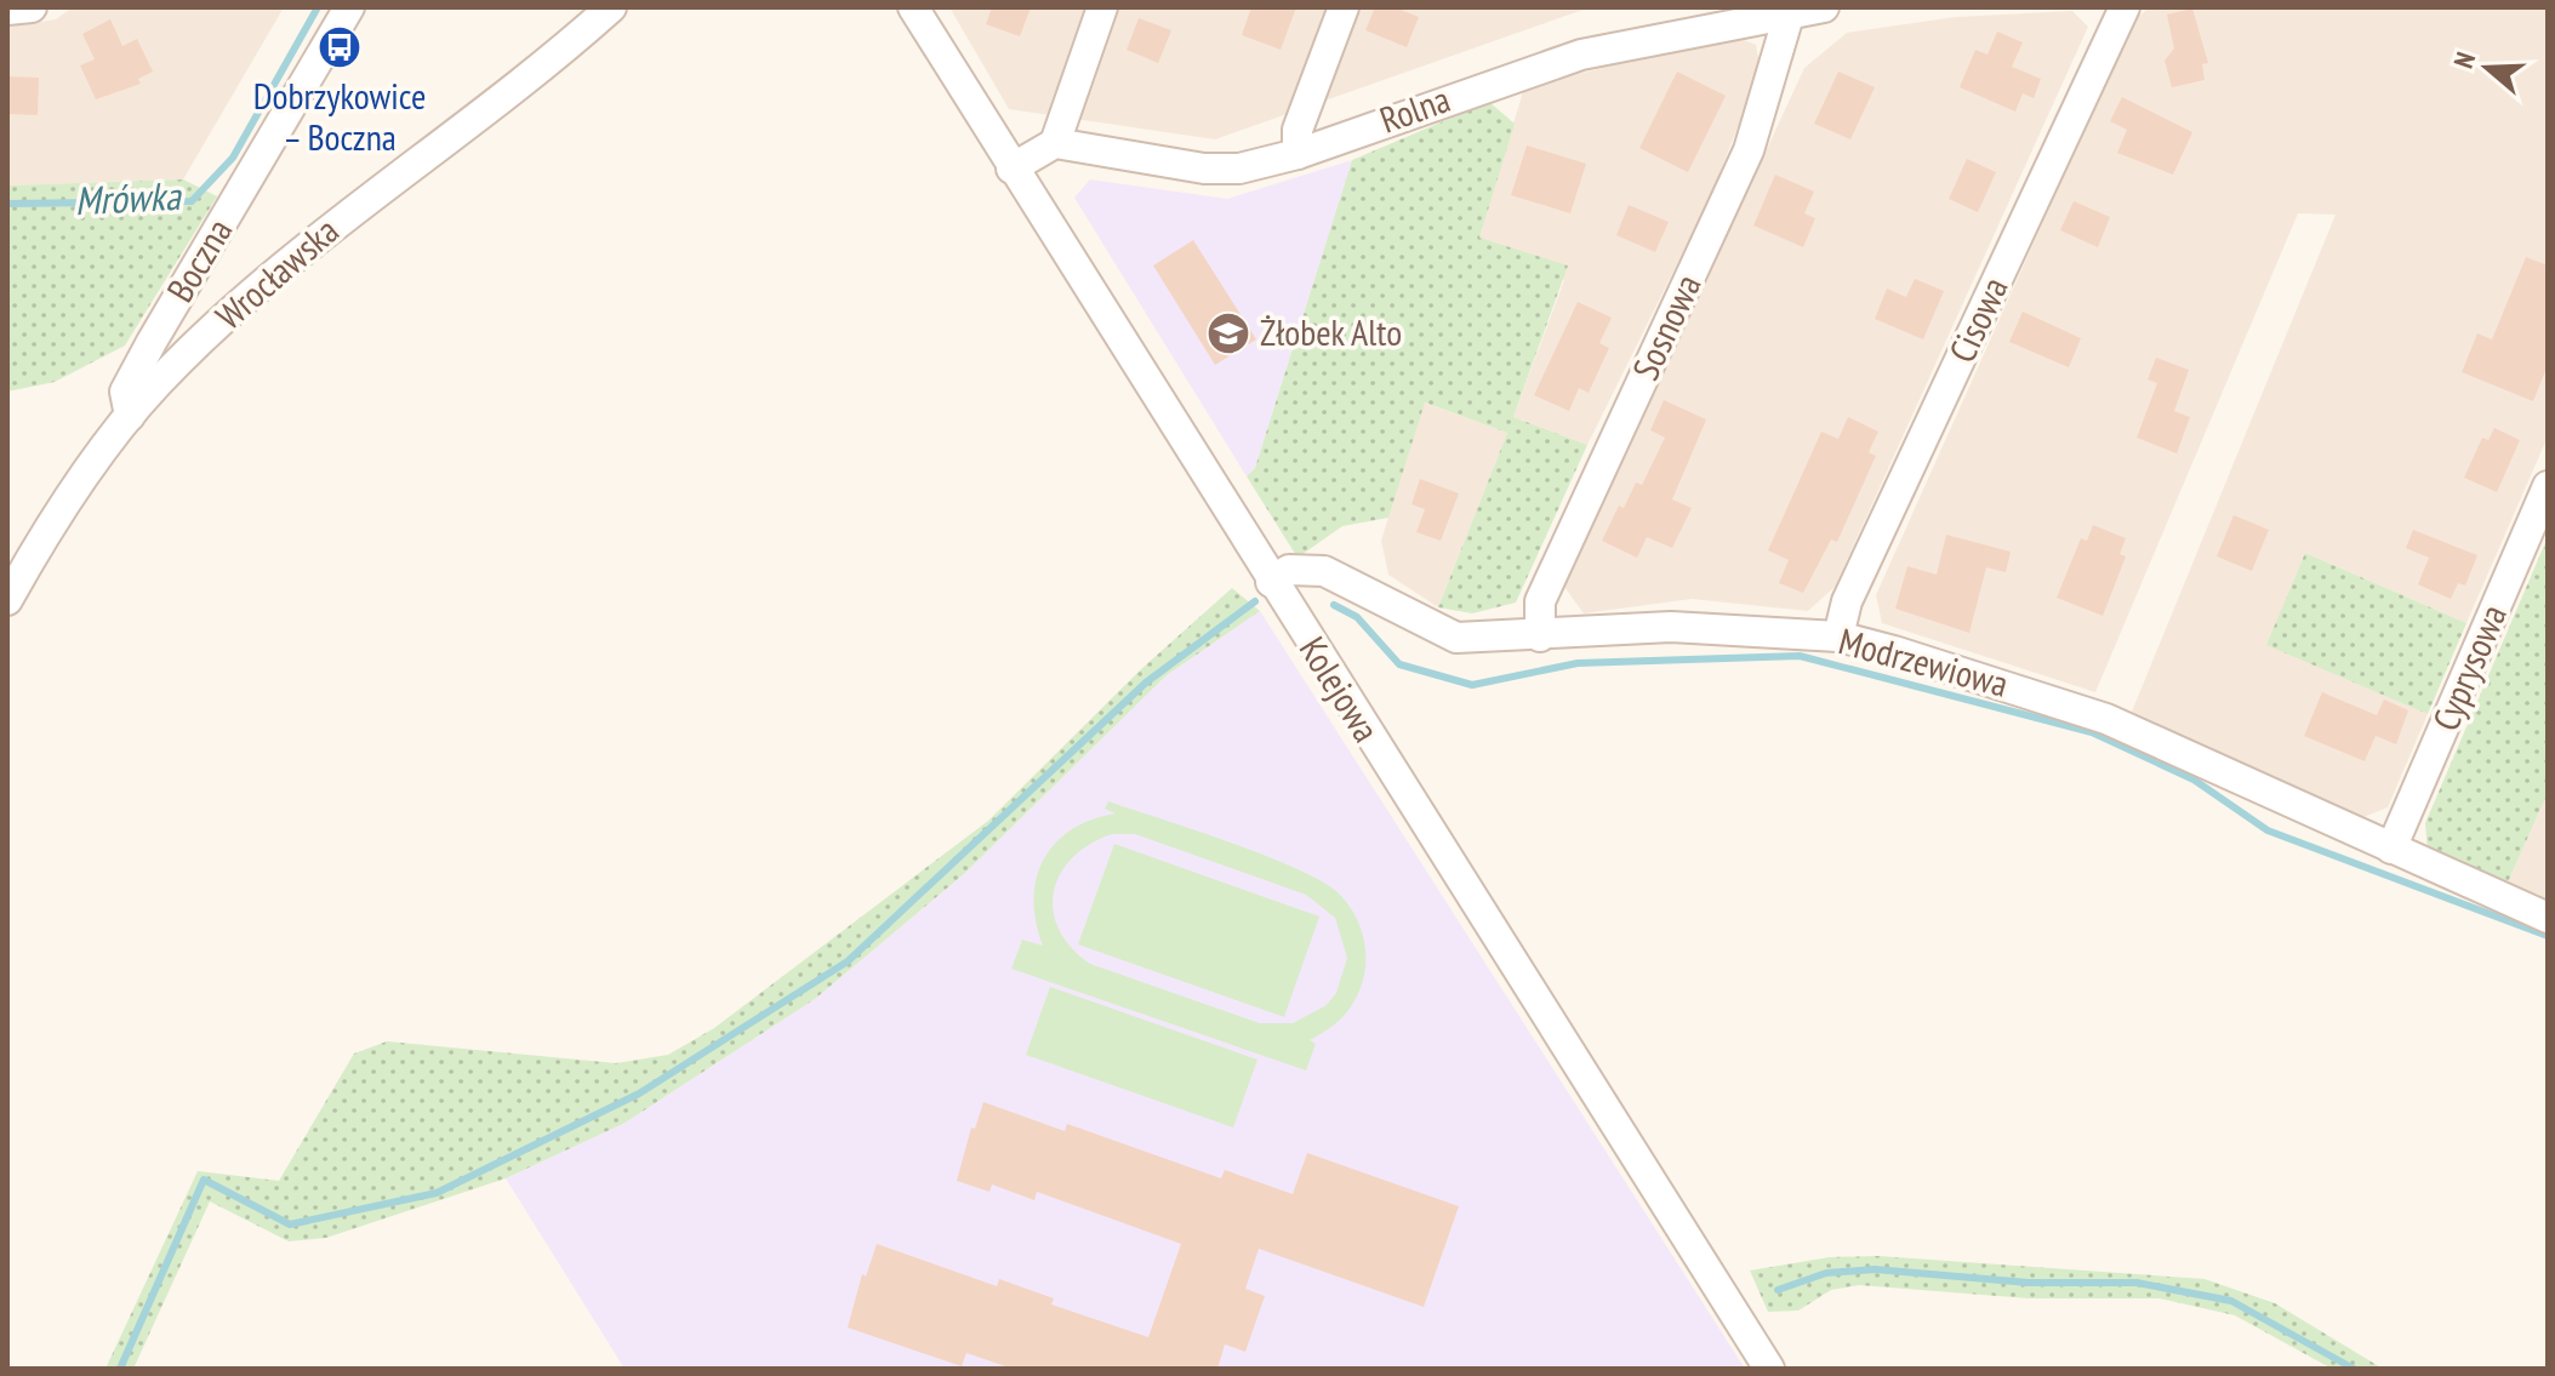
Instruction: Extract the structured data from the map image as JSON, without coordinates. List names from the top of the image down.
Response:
{
  "streets": {
    "street": [
      "Rolna",
      "Boczna",
      "Wrocławska",
      "Cisowa",
      "Sosnowa",
      "Modrzewiowa",
      "Cyprysowa",
      "Kolejowa"
    ]
  },
  "crossings": [
    ["Rolna", "Sosnowa"],
    ["Boczna", "Wrocławska"],
    ["Cisowa", "Modrzewiowa"],
    ["Sosnowa", "Modrzewiowa"],
    ["Modrzewiowa", "Cyprysowa"],
    ["Modrzewiowa", "Kolejowa"]
  ],
  "water": ["Mrówka"],
  "places": {
    "bus stop": ["Dobrzykowice – Boczna"],
    "school or university": ["Żłobek Alto"]
  },
  "north": "left"
}
